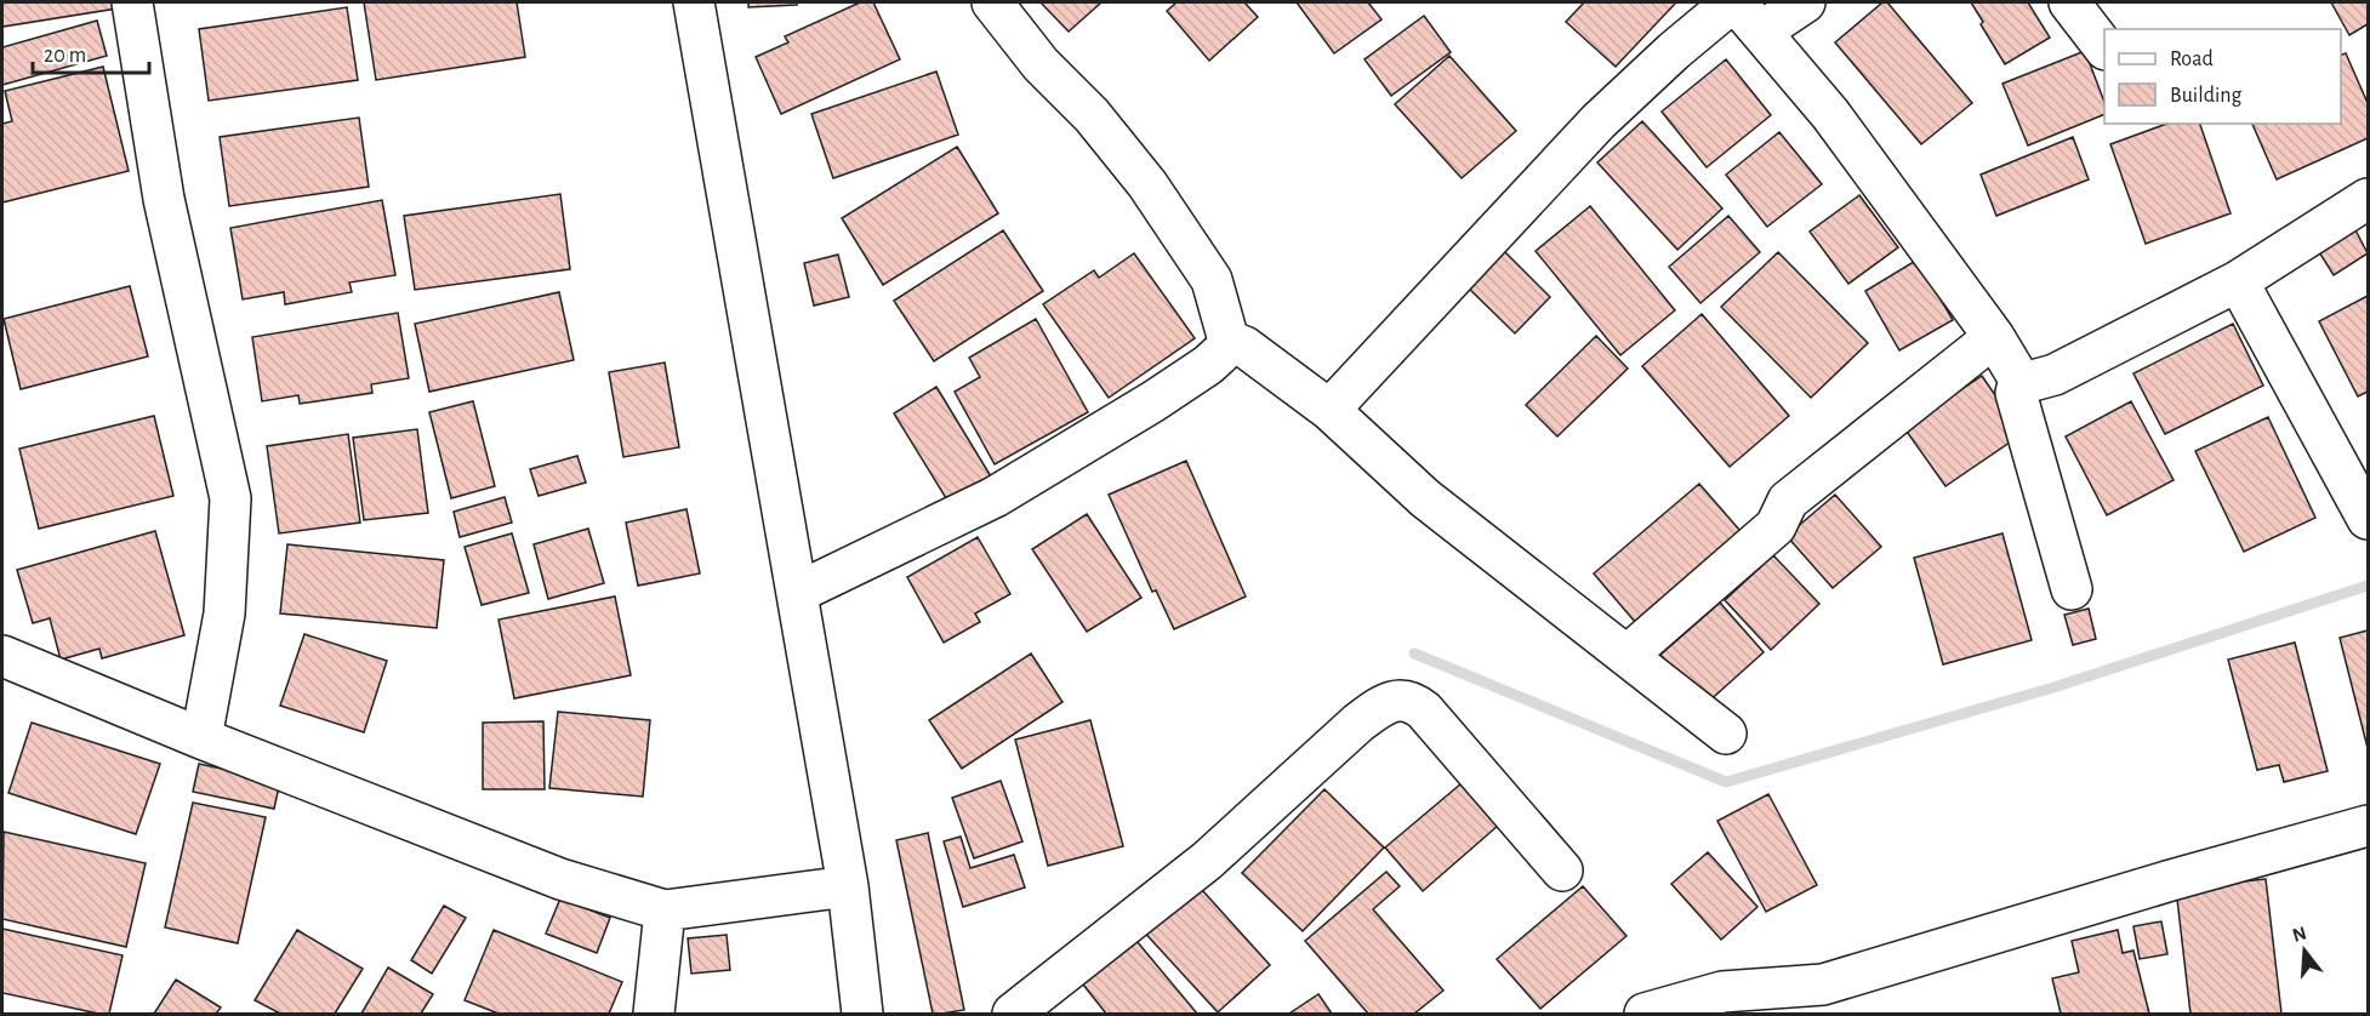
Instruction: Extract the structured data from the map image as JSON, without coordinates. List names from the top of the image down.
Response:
{
  "legend": ["Road", "Building"],
  "scale_bar": "20 m",
  "north": "top"
}
